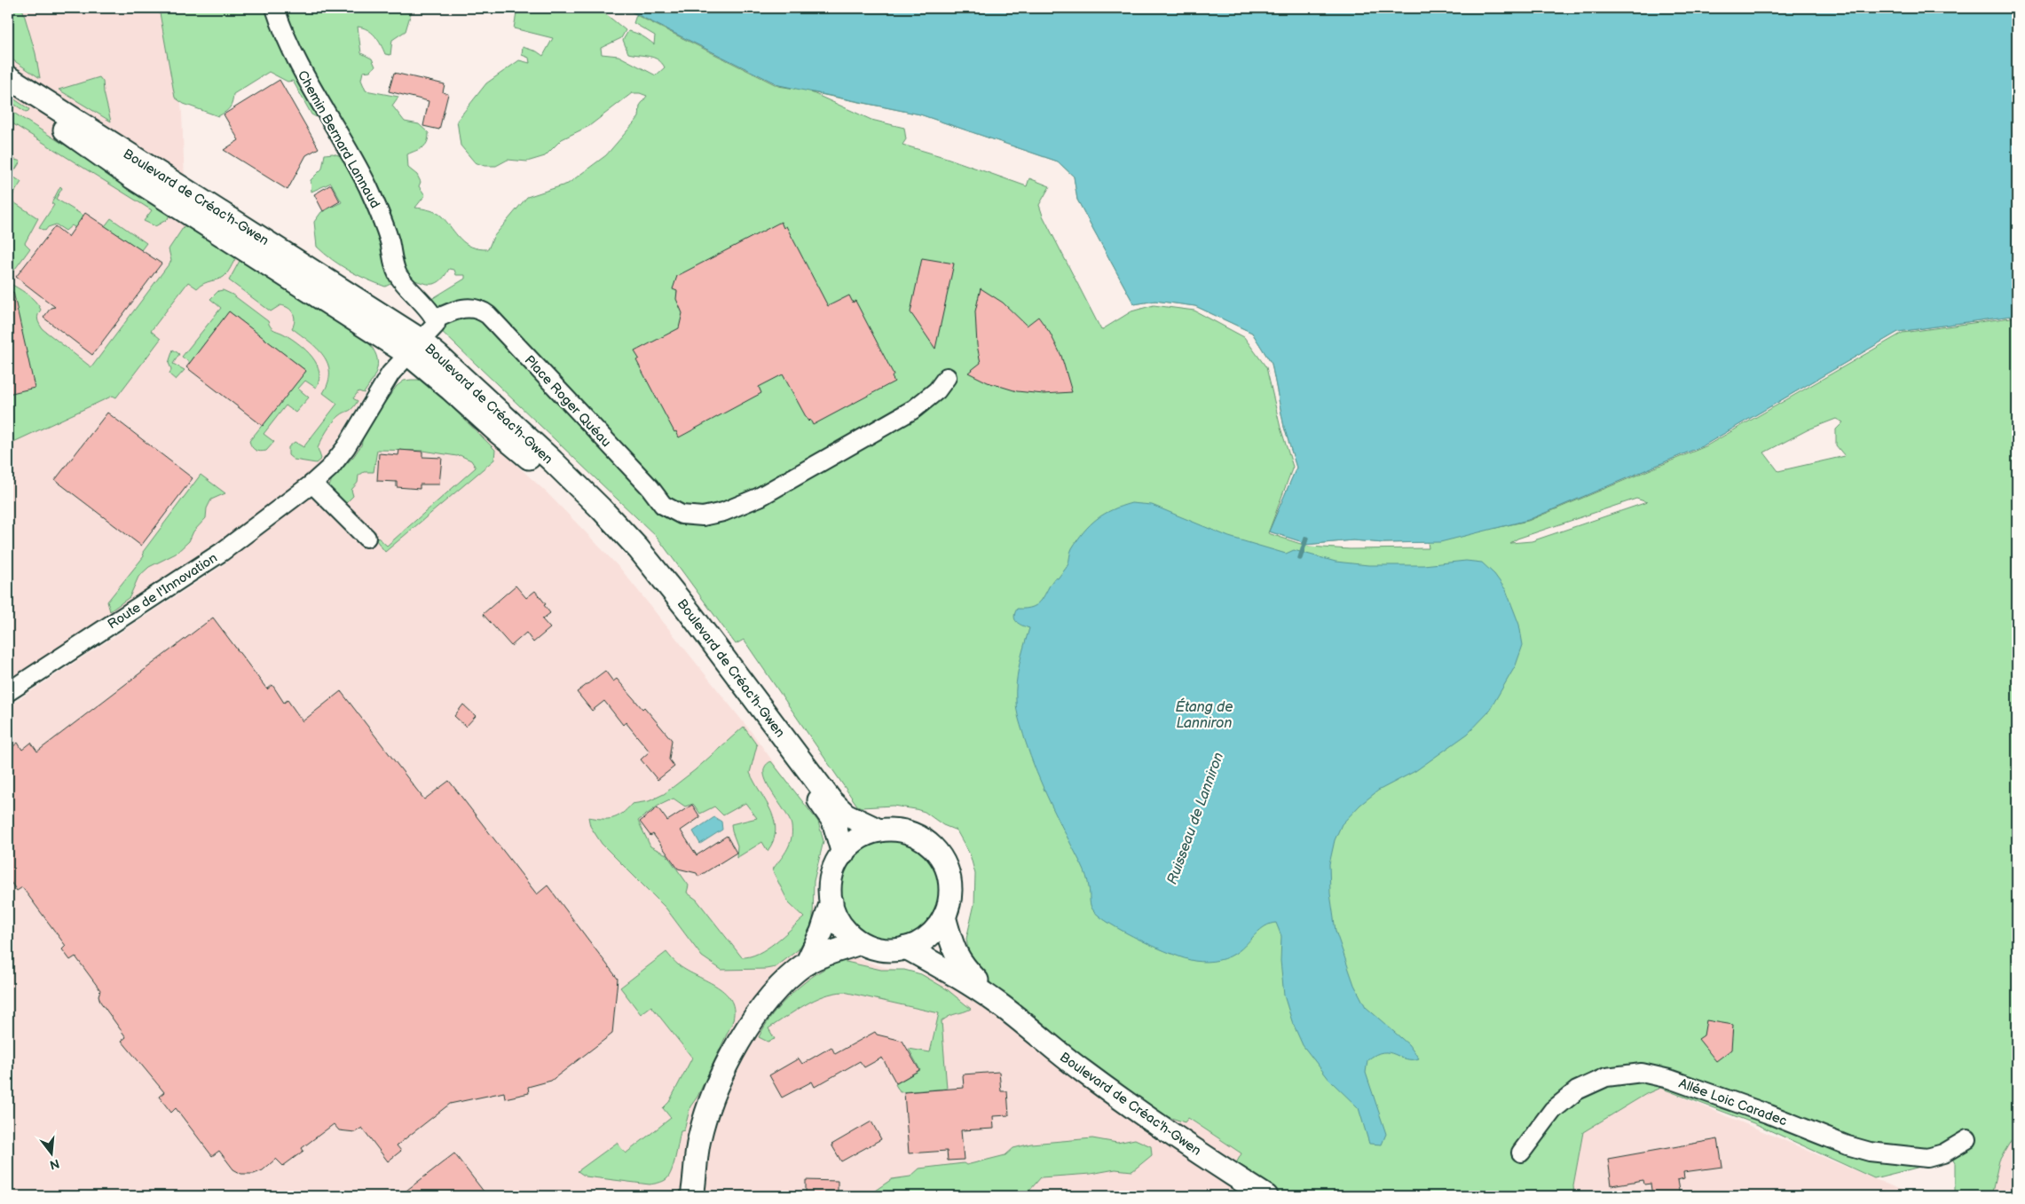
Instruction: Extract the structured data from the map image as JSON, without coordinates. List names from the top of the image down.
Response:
{
  "streets": {
    "street": [
      "Chemin Bernard Lannaud",
      "Boulevard de Créac'h-Gwen",
      "Place Roger Quéau",
      "Route de l'Innovation",
      "Allée Loic Caradec"
    ]
  },
  "crossings": [
    ["Chemin Bernard Lannaud", "Place Roger Quéau"],
    ["Boulevard de Créac'h-Gwen", "Route de l'Innovation"]
  ],
  "water": ["Étang de Lanniron", "Ruisseau de Lanniron"],
  "north": "bottom"
}
